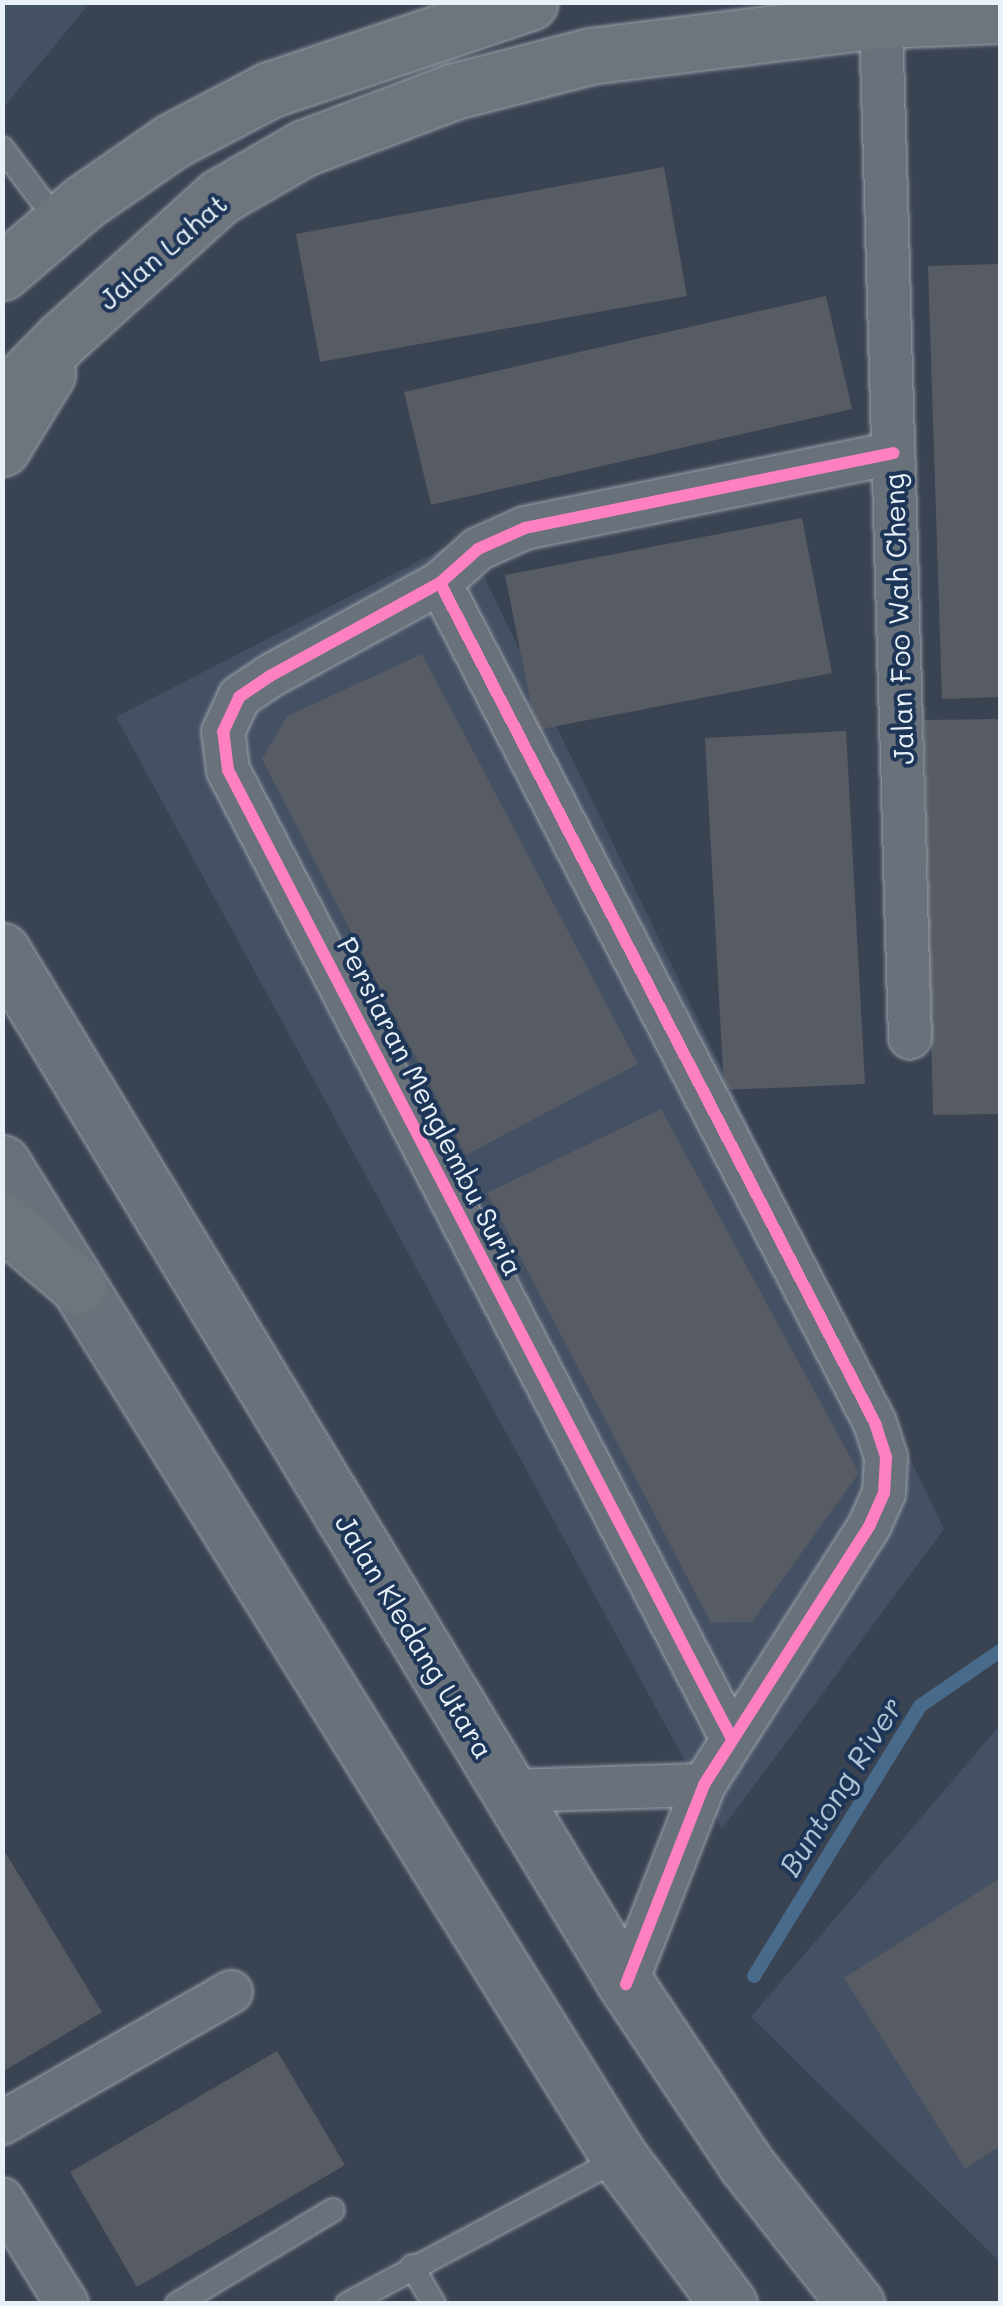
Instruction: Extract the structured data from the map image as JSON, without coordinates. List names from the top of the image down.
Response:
{
  "streets": {
    "main road": ["Jalan Lahat", "Jalan Kledang Utara"],
    "street": ["Jalan Foo Wah Cheng", "Persiaran Menglembu Suria"]
  },
  "crossings": [
    ["Jalan Lahat", "Jalan Foo Wah Cheng"],
    ["Jalan Foo Wah Cheng", "Persiaran Menglembu Suria"]
  ],
  "water": ["Buntong River"]
}
